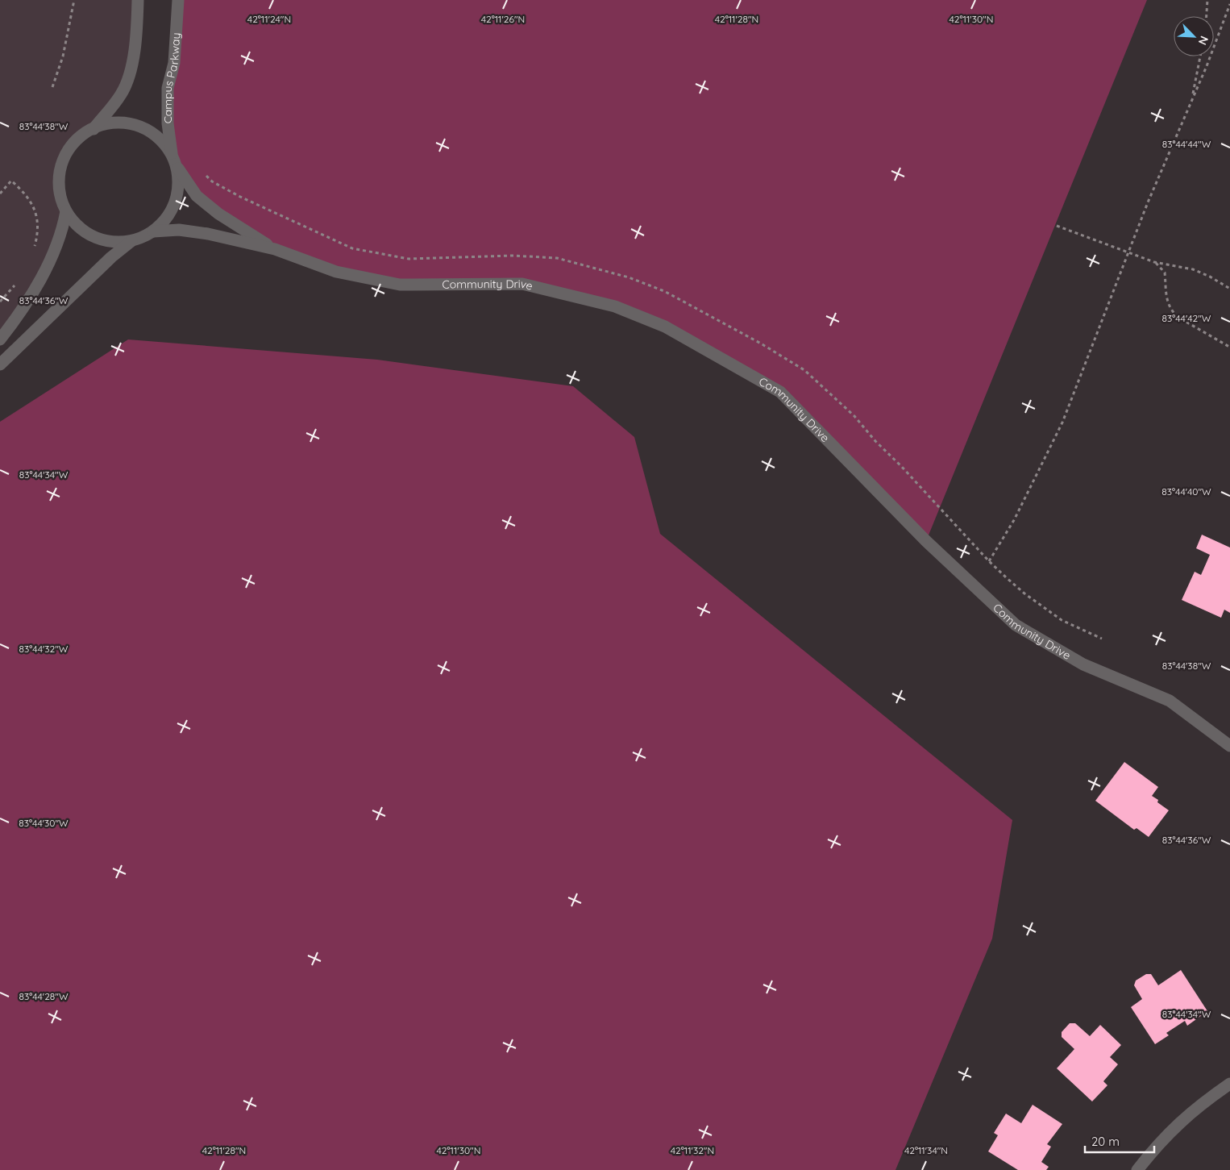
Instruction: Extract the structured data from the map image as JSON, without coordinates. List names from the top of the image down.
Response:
{
  "streets": {
    "street": ["Campus Parkway", "Community Drive"]
  },
  "crossings": [
    ["Campus Parkway", "Community Drive"]
  ],
  "scale_bar": "20 m",
  "north": "bottom right",
  "coordinates": [
    "42°11'24\"N",
    "42°11'28\"N",
    "42°11'30\"N",
    "42°11'26\"N",
    "83°44'38\"W",
    "83°44'44\"W",
    "83°44'36\"W",
    "83°44'42\"W",
    "83°44'34\"W",
    "83°44'40\"W",
    "83°44'32\"W",
    "83°44'30\"W",
    "83°44'28\"W",
    "42°11'32\"N",
    "42°11'34\"N"
  ]
}
